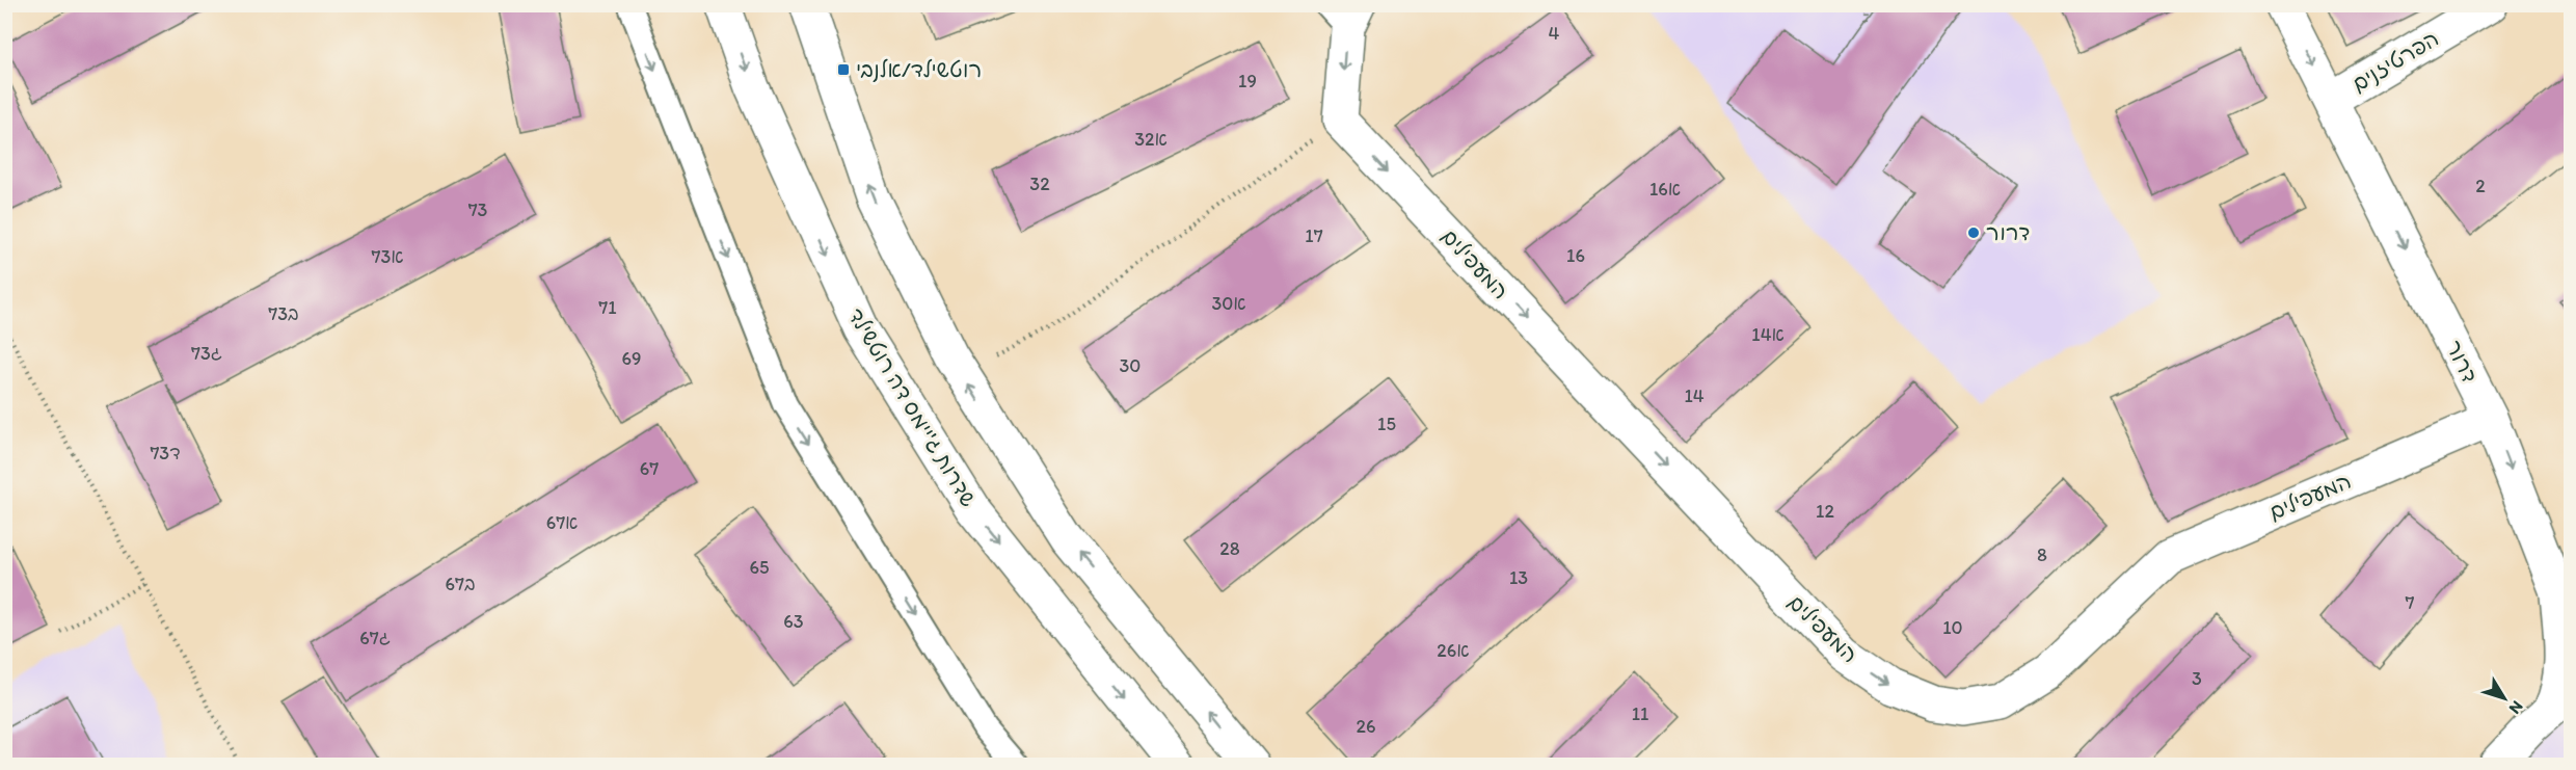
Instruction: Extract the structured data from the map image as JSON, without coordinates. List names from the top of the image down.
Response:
{
  "streets": {
    "street": [
      "הפרטיזנים",
      "המעפילים",
      "דרור",
      "שדרות ג'יימס דה רוטשילד"
    ]
  },
  "crossings": [
    ["הפרטיזנים", "דרור"],
    ["המעפילים", "דרור"]
  ],
  "one_way": ["המעפילים", "דרור"],
  "places": {
    "transit": ["רוטשילד/אלנבי"],
    "other": ["דרור"]
  },
  "house_numbers": [
    "4",
    "19",
    "32א",
    "32",
    "2",
    "16א",
    "73",
    "17",
    "16",
    "73א",
    "30א",
    "71",
    "73ב",
    "14א",
    "73ג",
    "69",
    "30",
    "14",
    "15",
    "73ד",
    "67",
    "12",
    "67א",
    "28",
    "8",
    "65",
    "13",
    "67ב",
    "7",
    "63",
    "10",
    "67ג",
    "26א",
    "3",
    "11",
    "26"
  ],
  "north": "bottom right"
}
